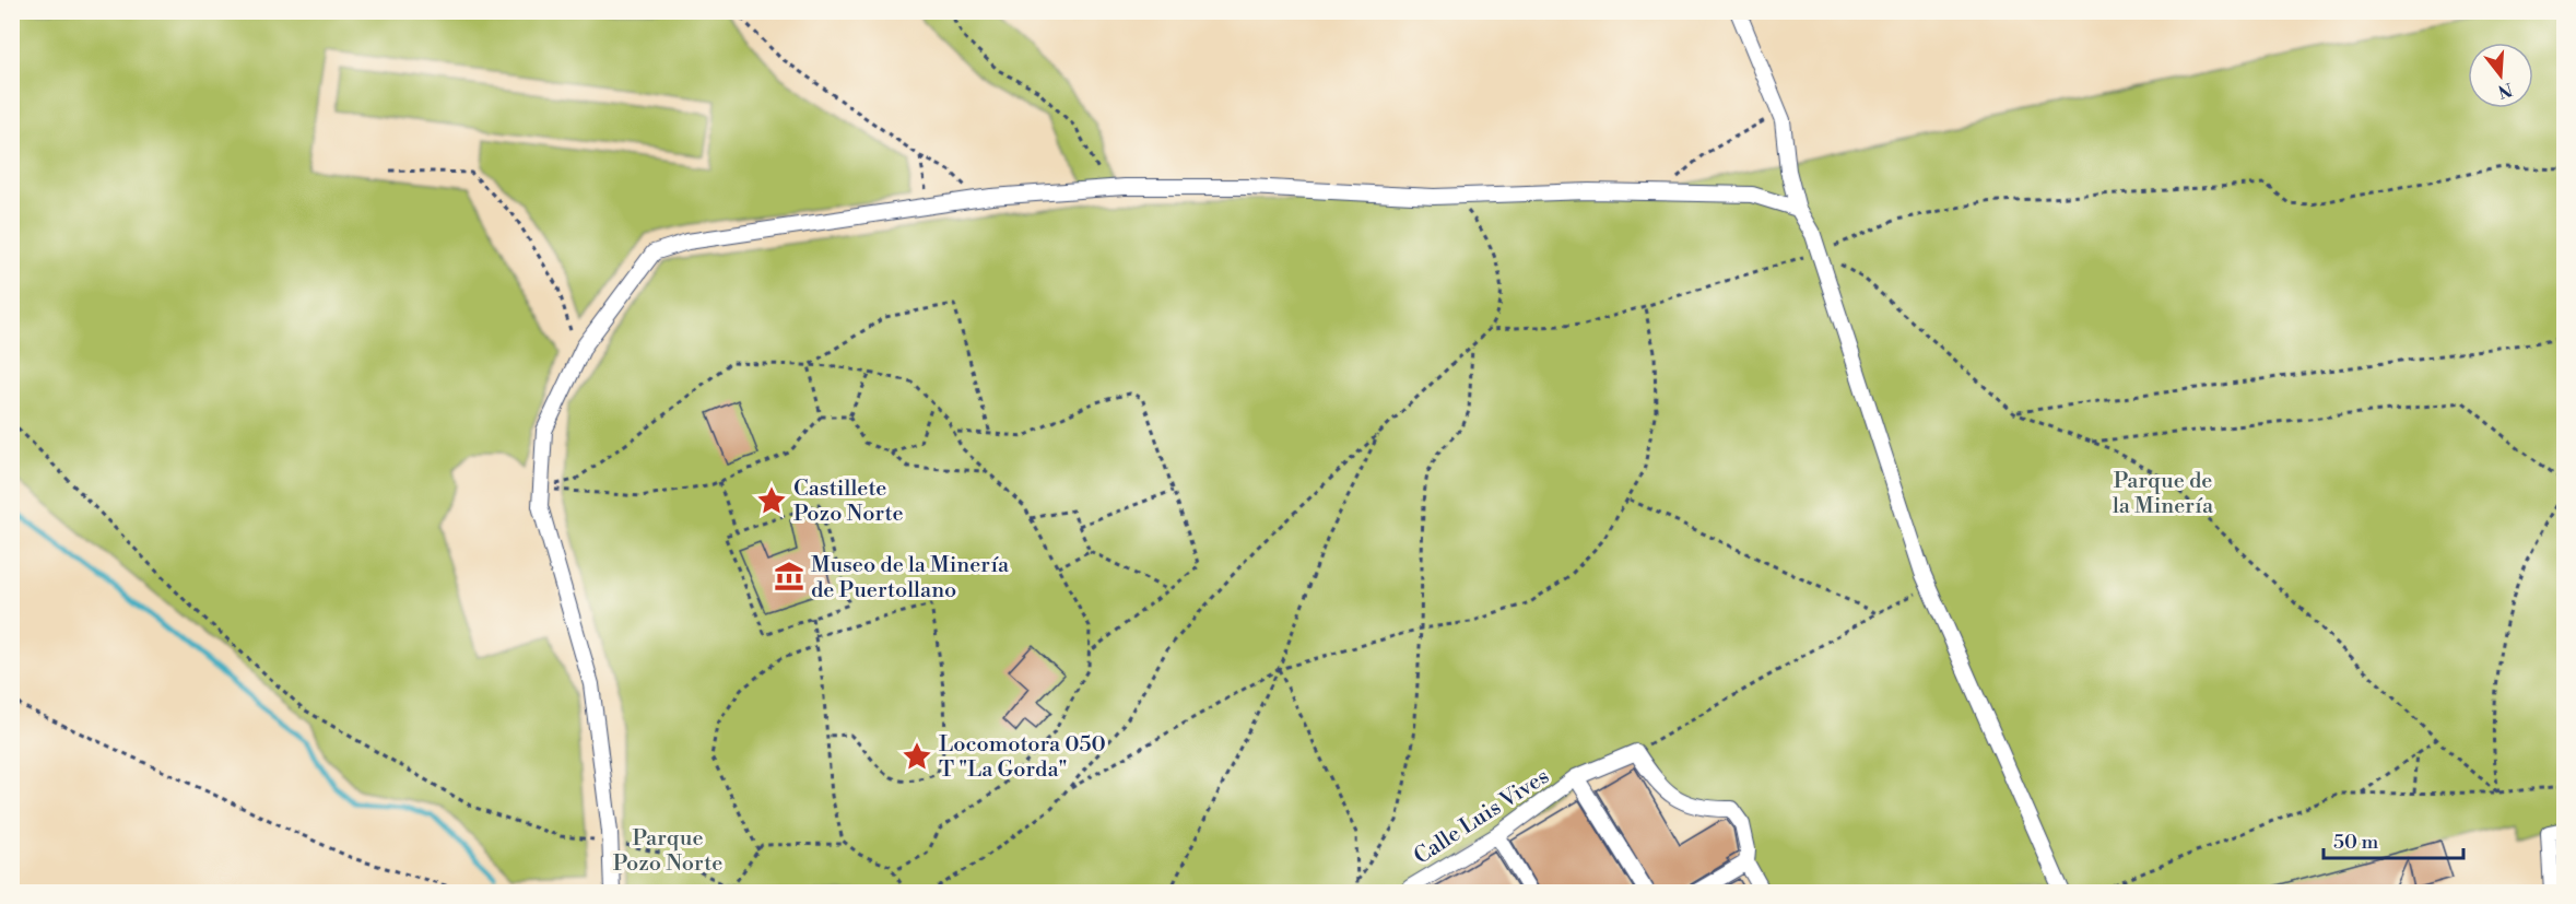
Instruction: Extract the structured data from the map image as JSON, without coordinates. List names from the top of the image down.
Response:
{
  "streets": {
    "street": ["Calle Luis Vives"]
  },
  "parks": ["Parque de la Minería", "Parque Pozo Norte"],
  "places": {
    "place": ["Castillete Pozo Norte", "Locomotora 050 T \"La Gorda\""],
    "museum": ["Museo de la Minería de Puertollano"]
  },
  "scale_bar": "50 m",
  "north": "bottom"
}
